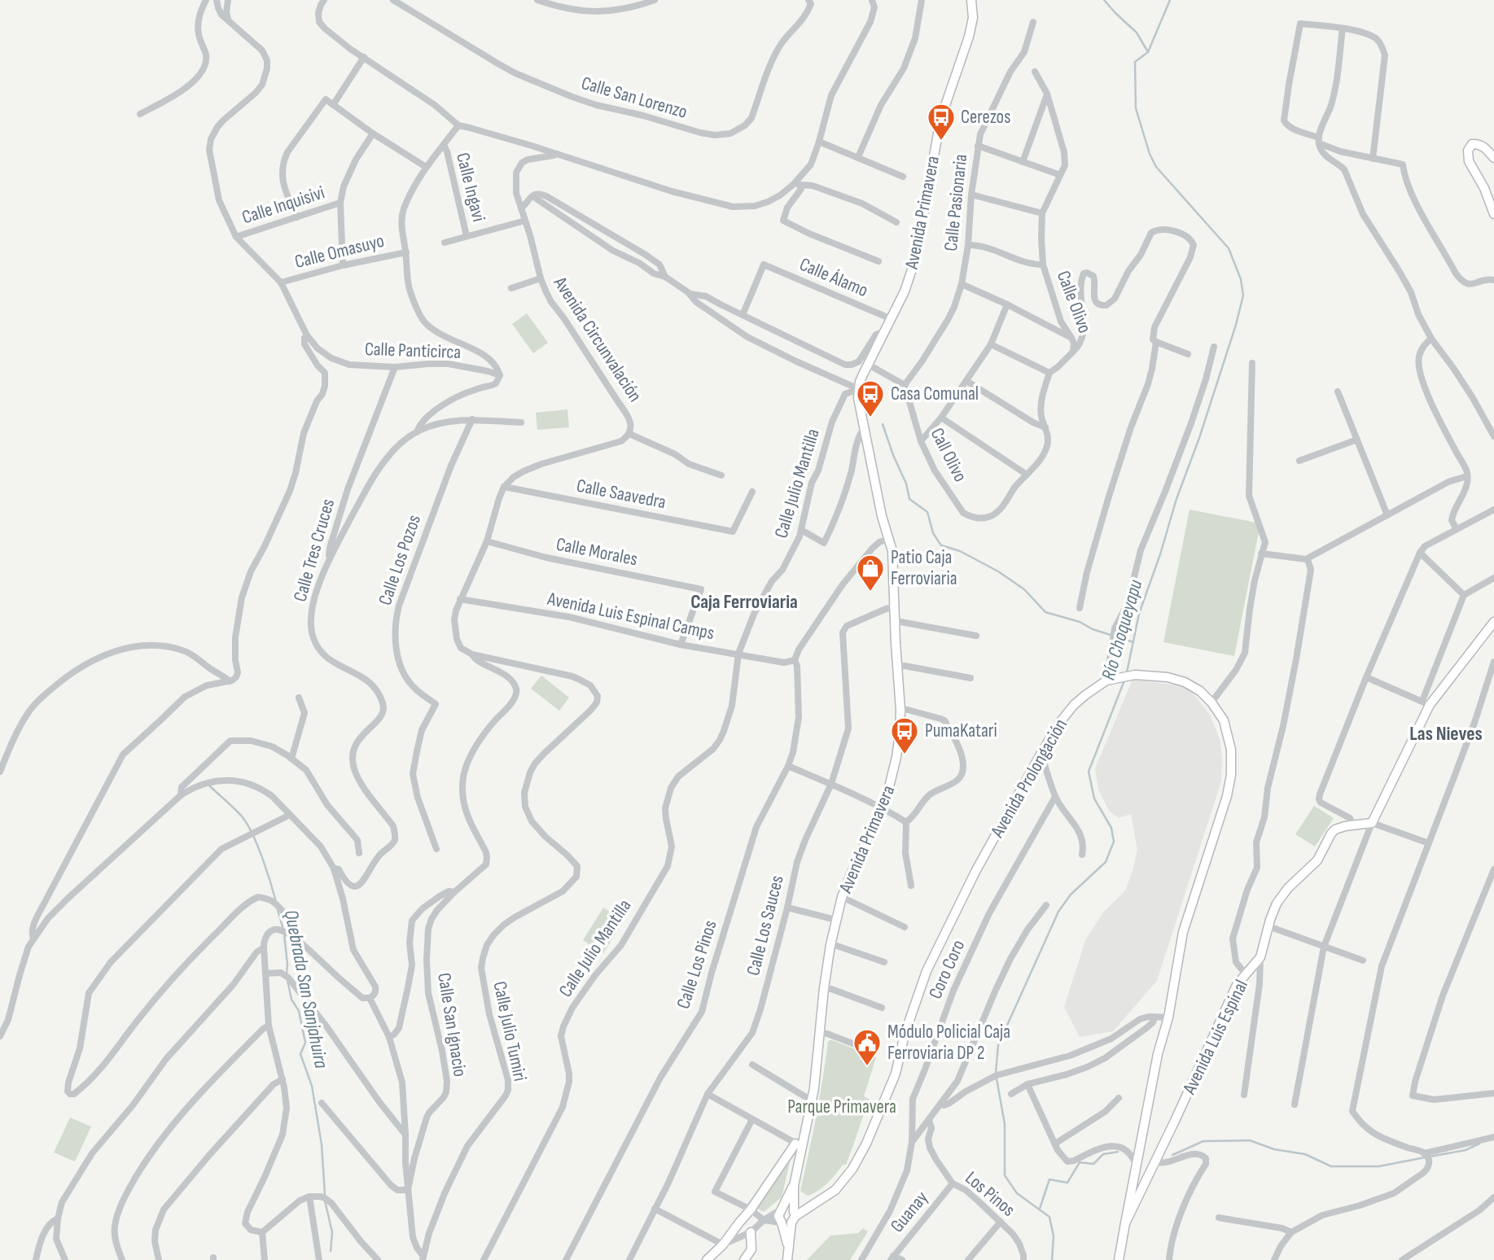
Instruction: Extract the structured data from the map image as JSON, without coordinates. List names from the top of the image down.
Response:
{
  "streets": {
    "street": [
      "Calle San Lorenzo",
      "Calle Ingavi",
      "Calle Pasionaria",
      "Calle Inquisivi",
      "Avenida Primavera",
      "Calle Omasuyo",
      "Calle Álamo",
      "Calle Olivo",
      "Avenida Circunvalación",
      "Calle Panticirca",
      "Call Olivo",
      "Calle Julio Mantilla",
      "Calle Saavedra",
      "Calle Tres Cruces",
      "Calle Morales",
      "Calle Los Pozos",
      "Avenida Luis Espinal Camps",
      "Avenida Prolongación",
      "Calle Los Sauces",
      "Calle Los Pinos",
      "Coro Coro",
      "Calle San Ignacio",
      "Calle Julio Tumiri",
      "Avenida Luis Espinal",
      "Los Pinos",
      "Guanay"
    ]
  },
  "crossings": [
    ["Calle Pasionaria", "Call Olivo"],
    ["Calle Inquisivi", "Calle Panticirca"],
    ["Avenida Primavera", "Calle Álamo"],
    ["Avenida Primavera", "Calle Julio Mantilla"],
    ["Avenida Primavera", "Avenida Prolongación"],
    ["Avenida Primavera", "Calle Los Sauces"],
    ["Calle Omasuyo", "Calle Panticirca"],
    ["Avenida Circunvalación", "Calle Saavedra"],
    ["Calle Panticirca", "Calle Tres Cruces"],
    ["Calle Julio Mantilla", "Avenida Luis Espinal Camps"],
    ["Calle Morales", "Avenida Luis Espinal Camps"],
    ["Avenida Luis Espinal Camps", "Calle Los Pinos"],
    ["Avenida Prolongación", "Avenida Luis Espinal"],
    ["Calle San Ignacio", "Calle Julio Tumiri"],
    ["Los Pinos", "Guanay"]
  ],
  "districts": ["Caja Ferroviaria", "Las Nieves"],
  "water": ["Río Choqueyapu", "Quebrada San Sanjahuira"],
  "parks": ["Parque Primavera"],
  "places": {
    "bus stop": ["Cerezos", "Casa Comunal", "PumaKatari"],
    "shop": ["Patio Caja Ferroviaria"],
    "public building": ["Módulo Policial Caja Ferroviaria DP 2"]
  }
}
